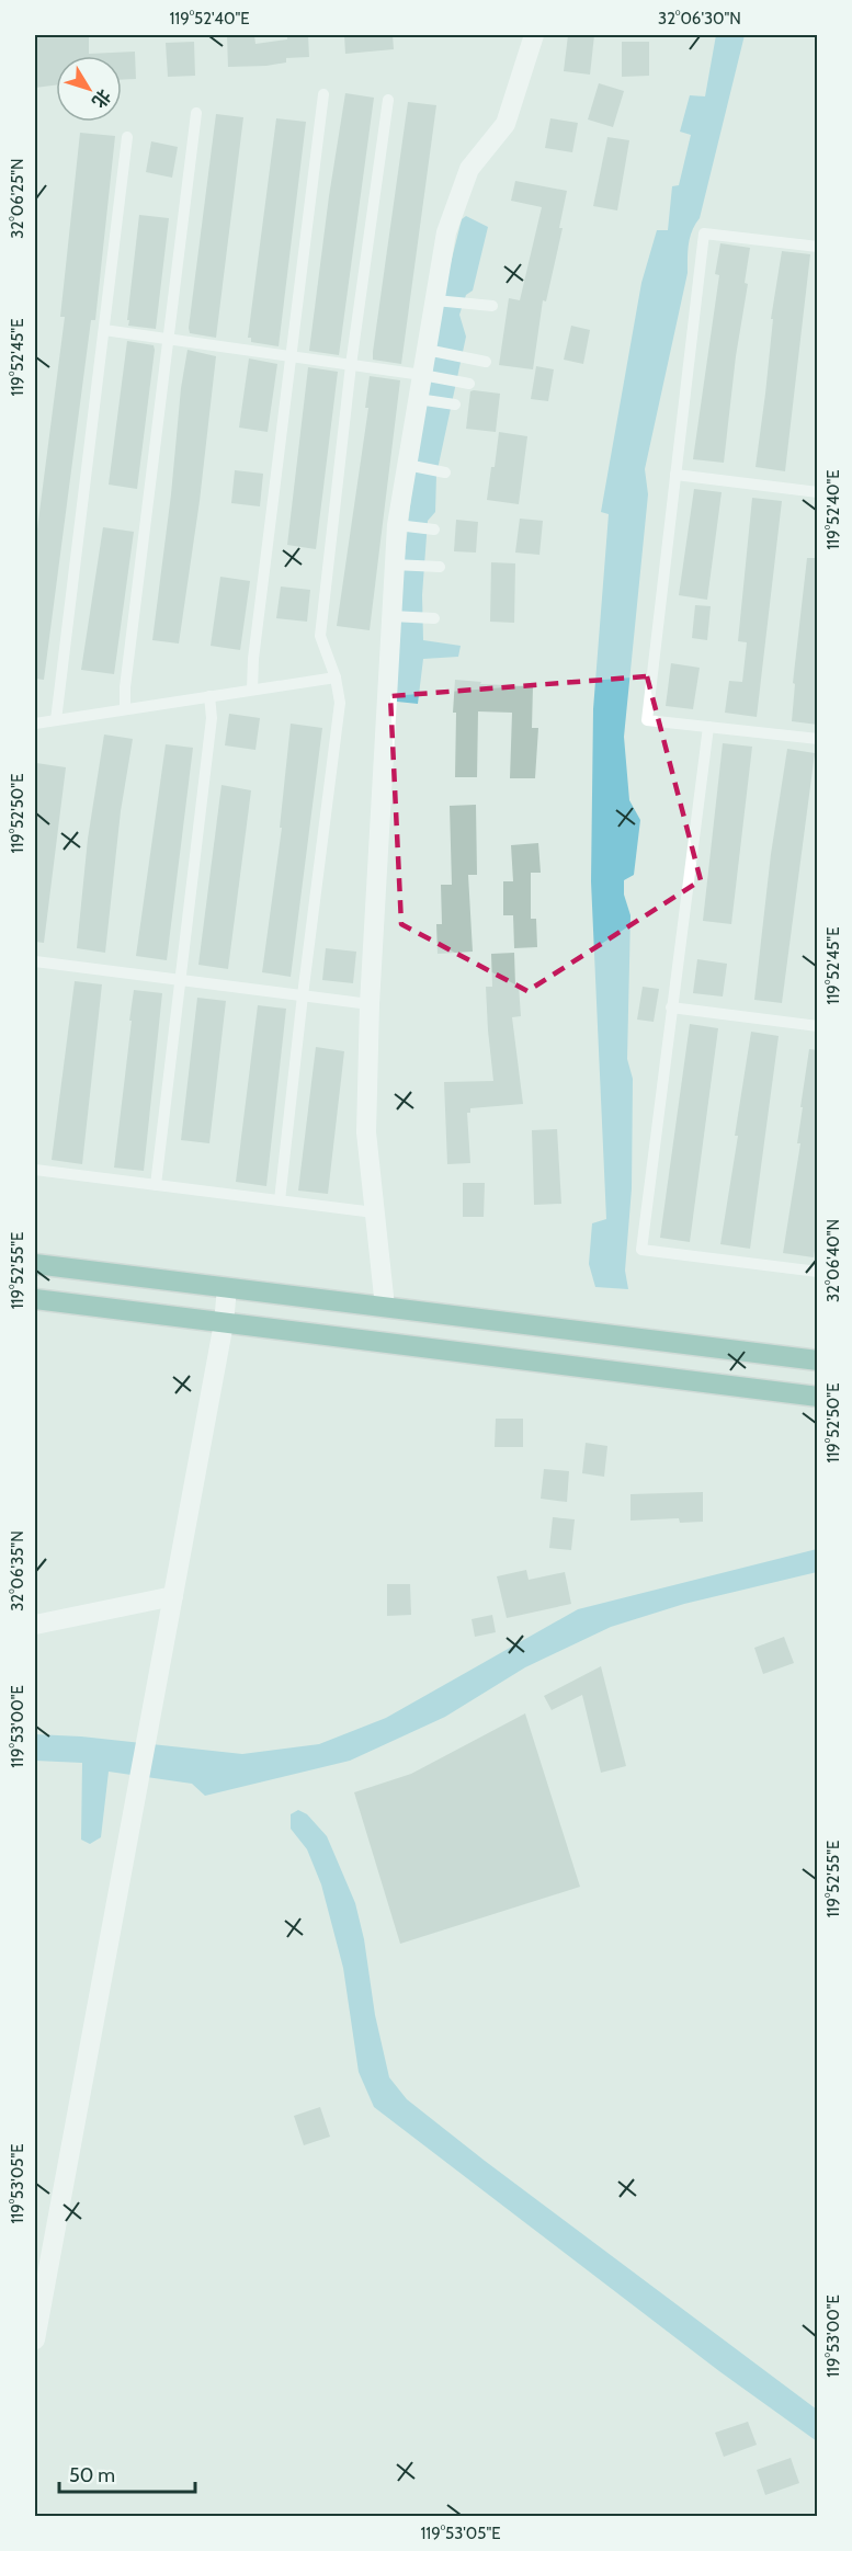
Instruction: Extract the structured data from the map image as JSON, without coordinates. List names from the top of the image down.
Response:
{
  "scale_bar": "50 m",
  "north": "bottom right",
  "coordinates": [
    "119°52'40\"E",
    "32°06'30\"N",
    "32°06'25\"N",
    "119°52'45\"E",
    "119°52'50\"E",
    "32°06'40\"N",
    "119°52'55\"E",
    "32°06'35\"N",
    "119°53'00\"E",
    "119°53'05\"E"
  ]
}
